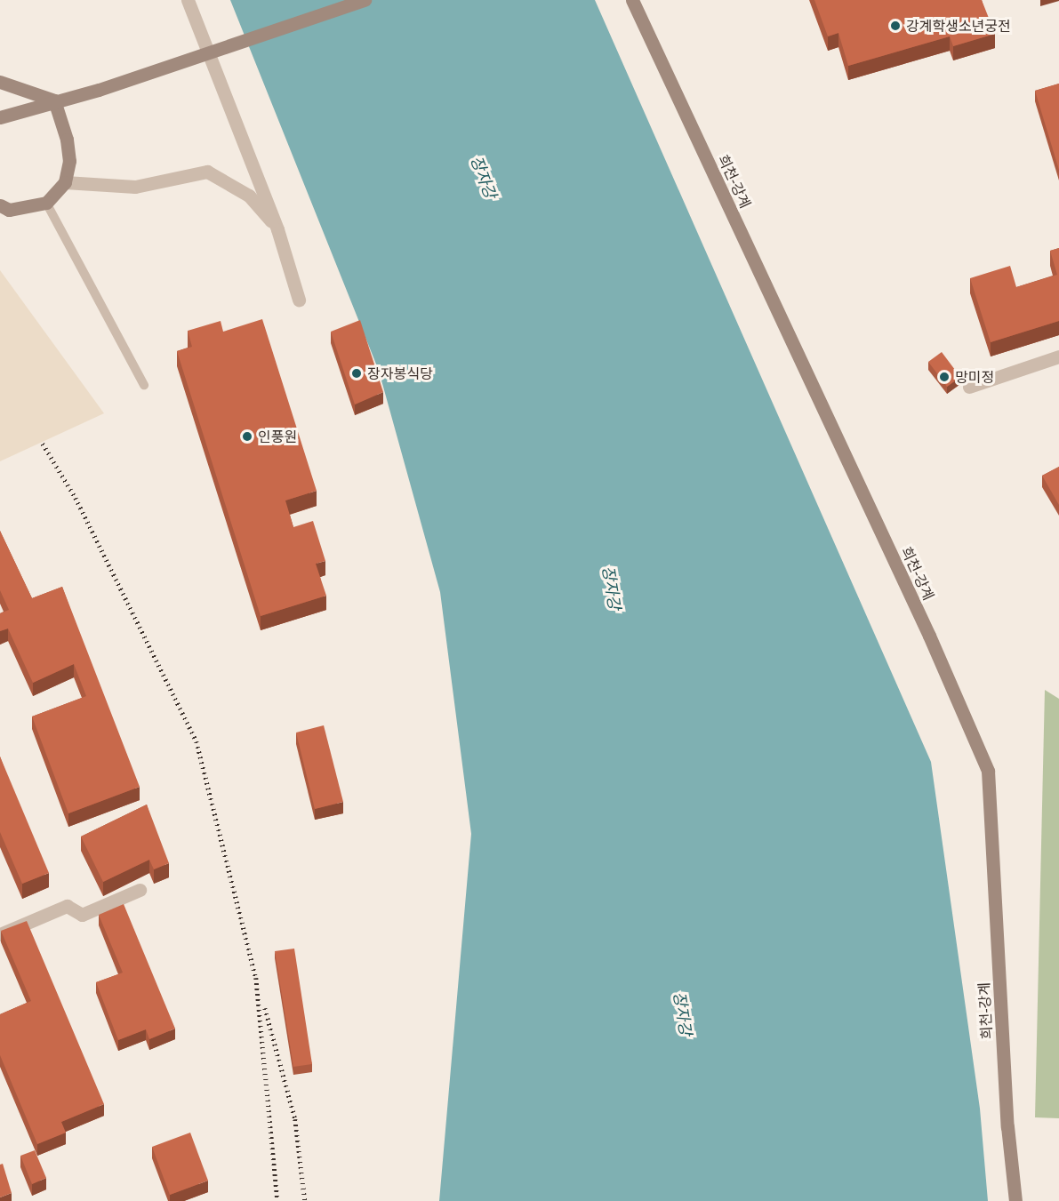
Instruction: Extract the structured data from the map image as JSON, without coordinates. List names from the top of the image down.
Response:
{
  "streets": {
    "main road": ["희천-강계"]
  },
  "water": ["장자강"],
  "places": [
    "강계학생소년궁전",
    "장자봉식당",
    "망미정",
    "인풍원"
  ]
}
